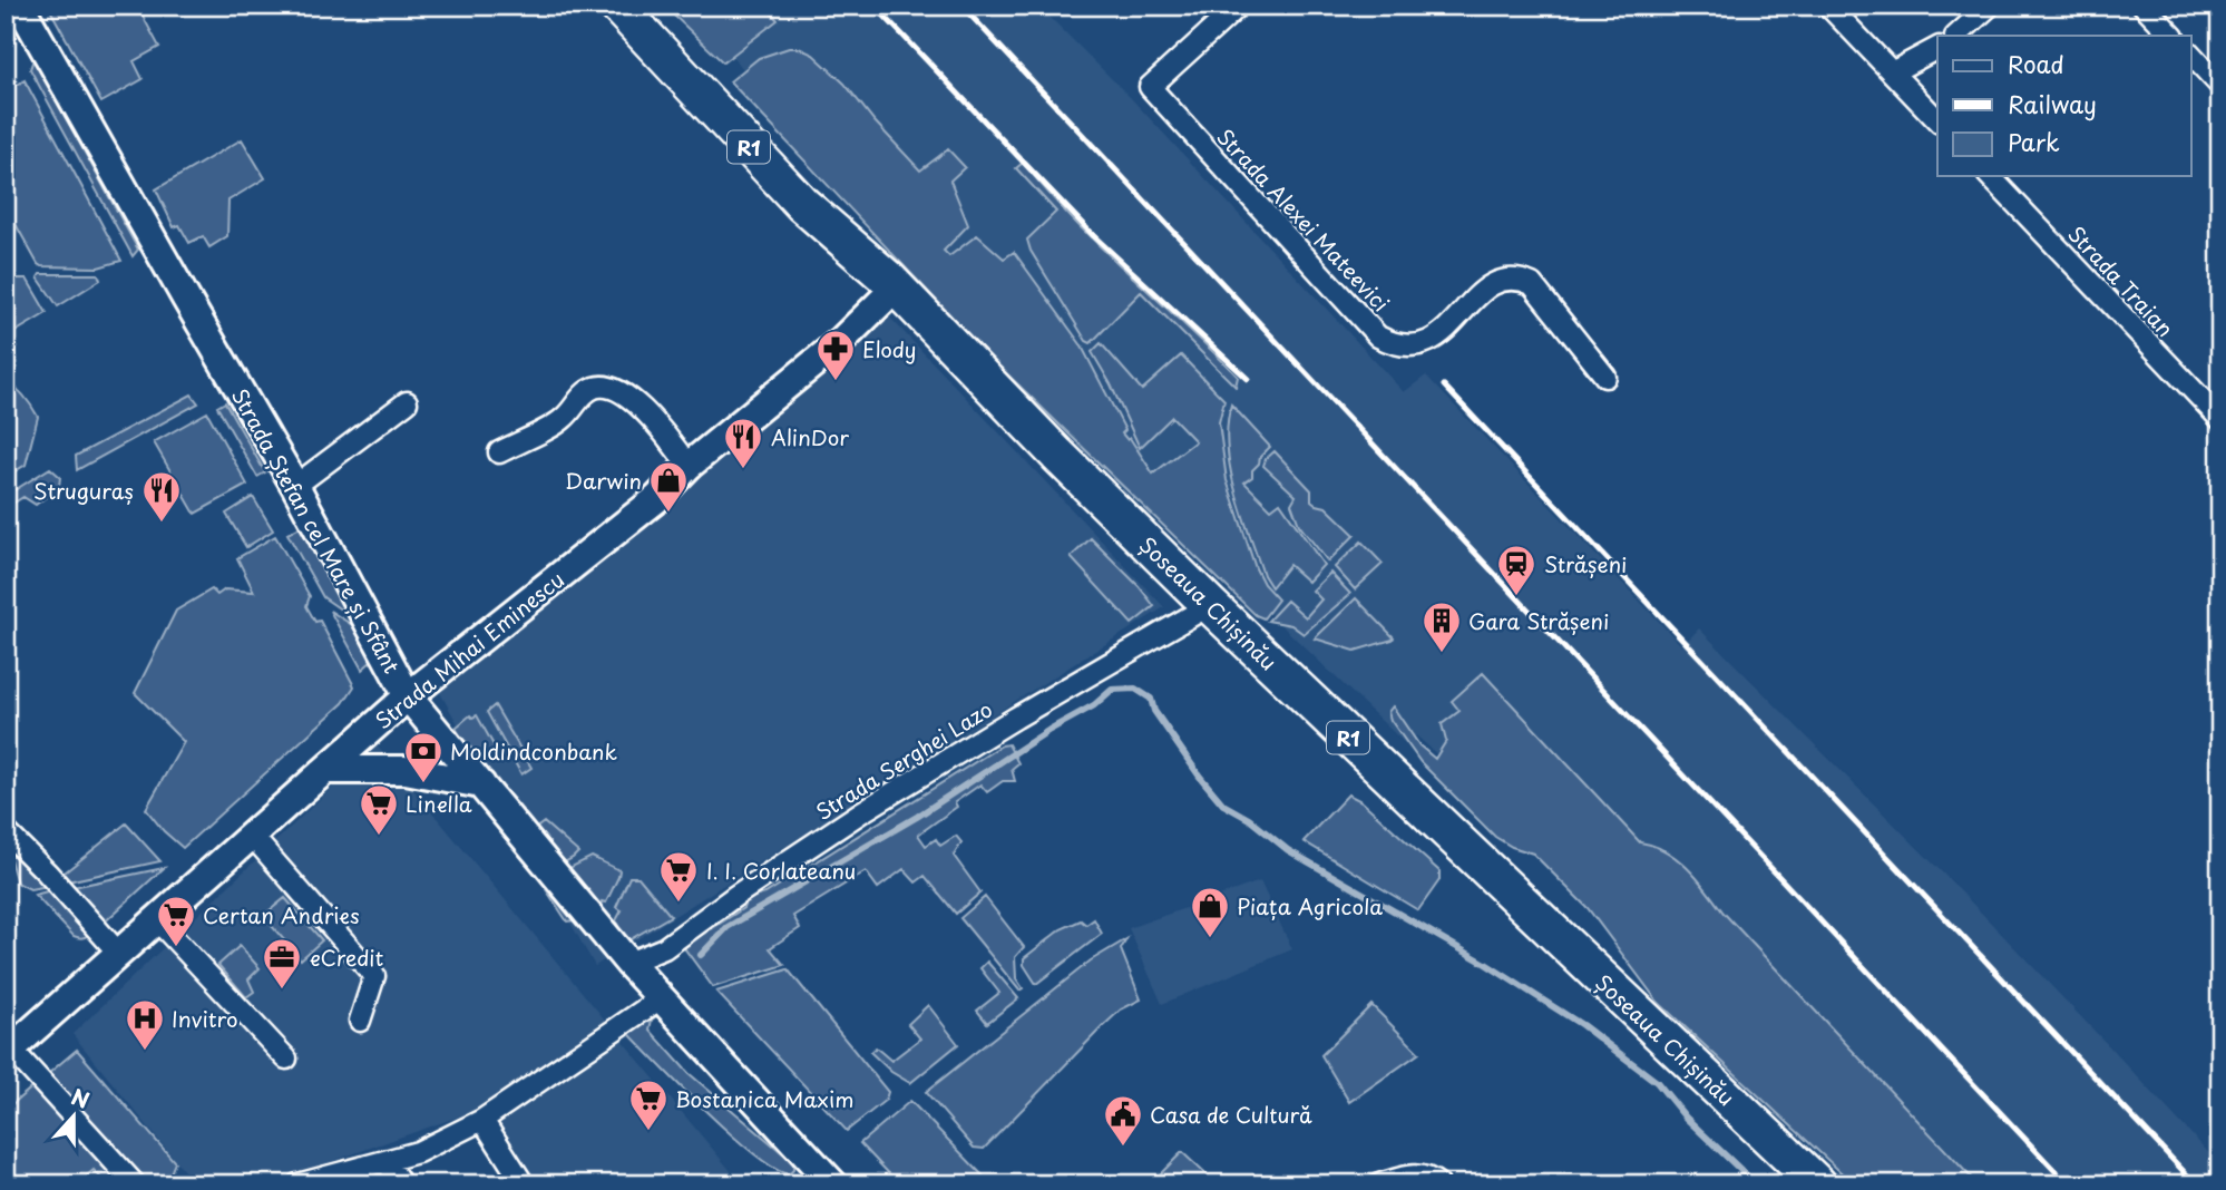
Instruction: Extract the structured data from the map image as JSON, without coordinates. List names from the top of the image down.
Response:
{
  "streets": {
    "highway": ["R1", "Șoseaua Chișinău"],
    "street": [
      "Strada Alexei Mateevici",
      "Strada Traian",
      "Strada Ștefan cel Mare și Sfânt",
      "Strada Mihai Eminescu",
      "Strada Serghei Lazo"
    ]
  },
  "crossings": [
    ["Strada Ștefan cel Mare și Sfânt", "Strada Mihai Eminescu"],
    ["Strada Ștefan cel Mare și Sfânt", "Strada Serghei Lazo"],
    ["Șoseaua Chișinău", "Strada Mihai Eminescu"],
    ["Șoseaua Chișinău", "Strada Serghei Lazo"]
  ],
  "places": {
    "pharmacy": ["Elody"],
    "restaurant": ["AlinDor", "Struguraș"],
    "shop": ["Darwin", "Piața Agricola"],
    "station": ["Strășeni"],
    "building": ["Gara Strășeni"],
    "bank": ["Moldindconbank"],
    "supermarket": [
      "Linella",
      "I. I. Corlateanu",
      "Certan Andries",
      "Bostanica Maxim"
    ],
    "office": ["eCredit"],
    "hospital": ["Invitro"],
    "public building": ["Casa de Cultură"]
  },
  "legend": ["Road", "Railway", "Park"],
  "north": "top"
}
